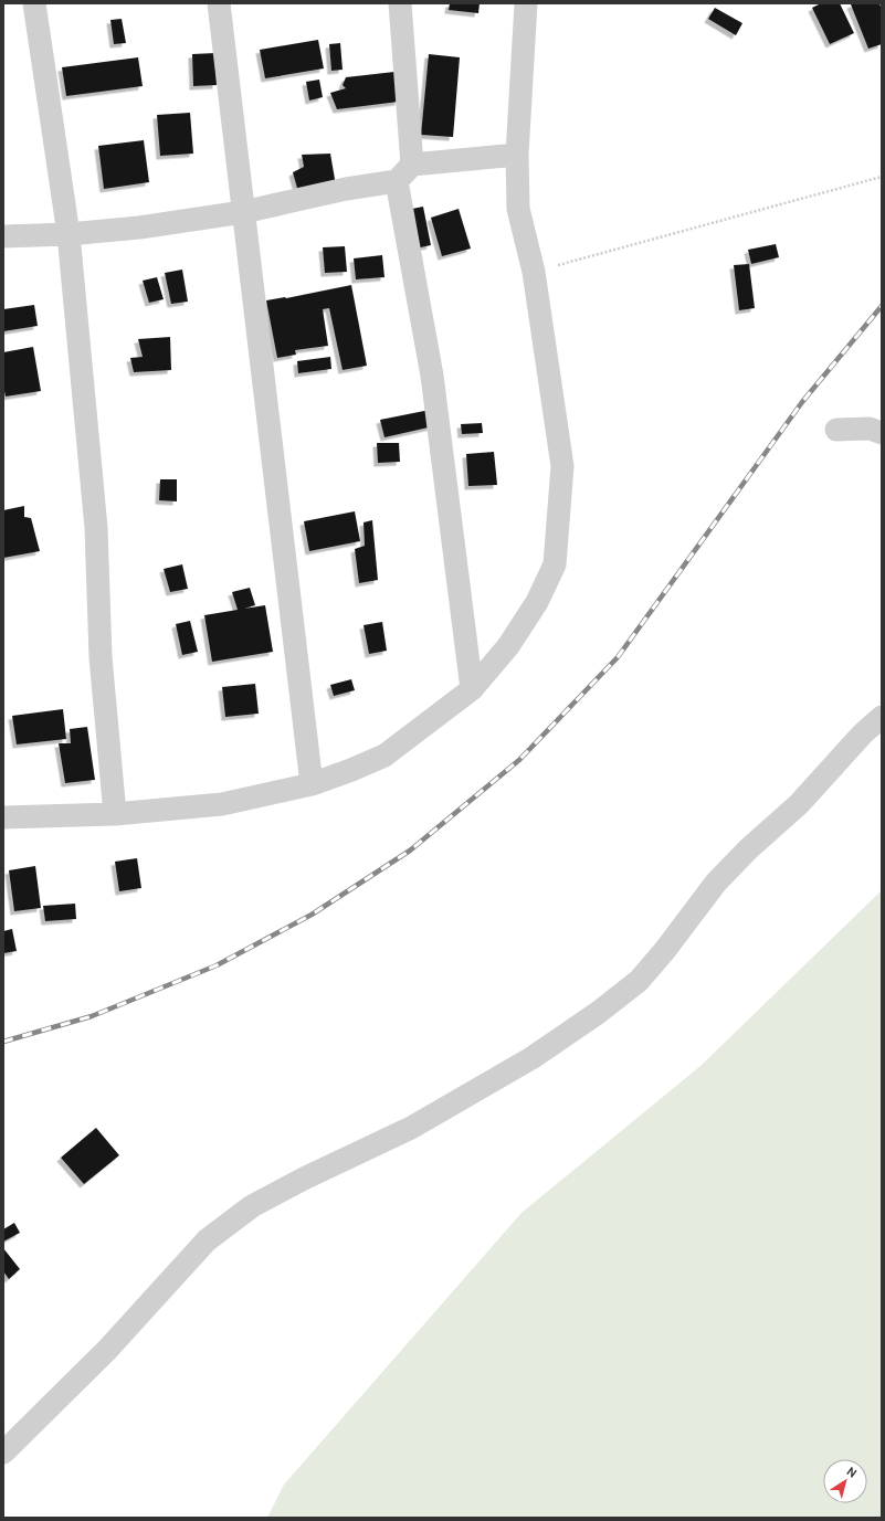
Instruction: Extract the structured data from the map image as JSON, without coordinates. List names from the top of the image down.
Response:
{
  "north": "top right"
}
